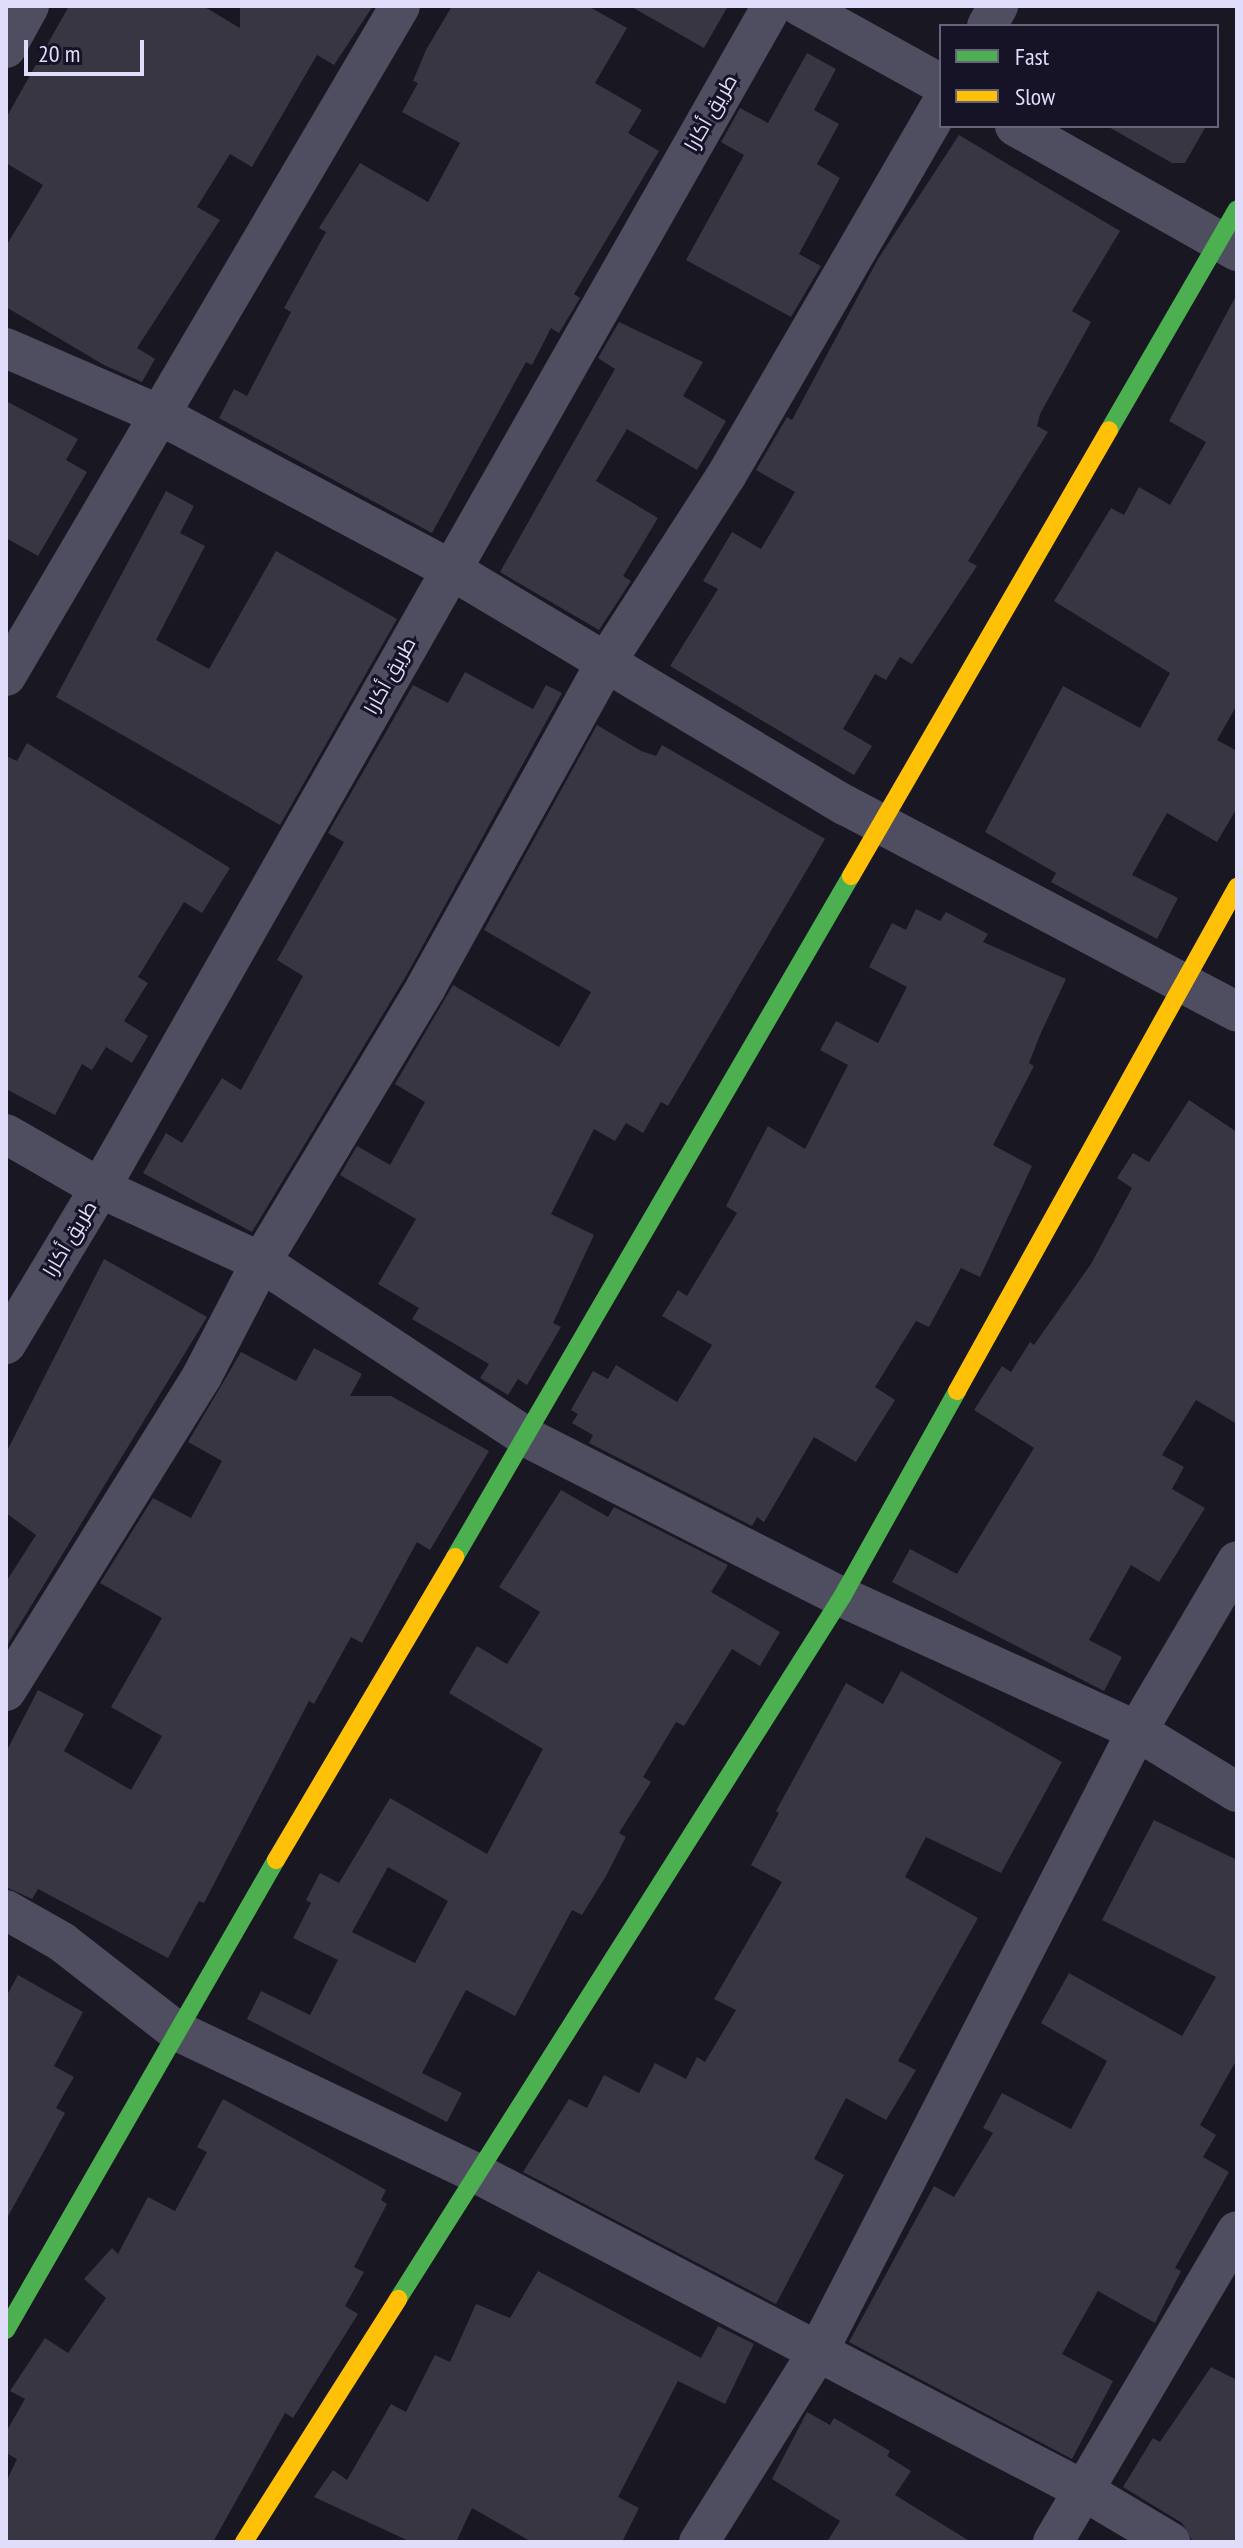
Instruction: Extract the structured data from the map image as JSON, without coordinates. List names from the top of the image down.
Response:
{
  "streets": {
    "street": ["طريق أكارا"]
  },
  "legend": ["Fast", "Slow"],
  "scale_bar": "20 m"
}
